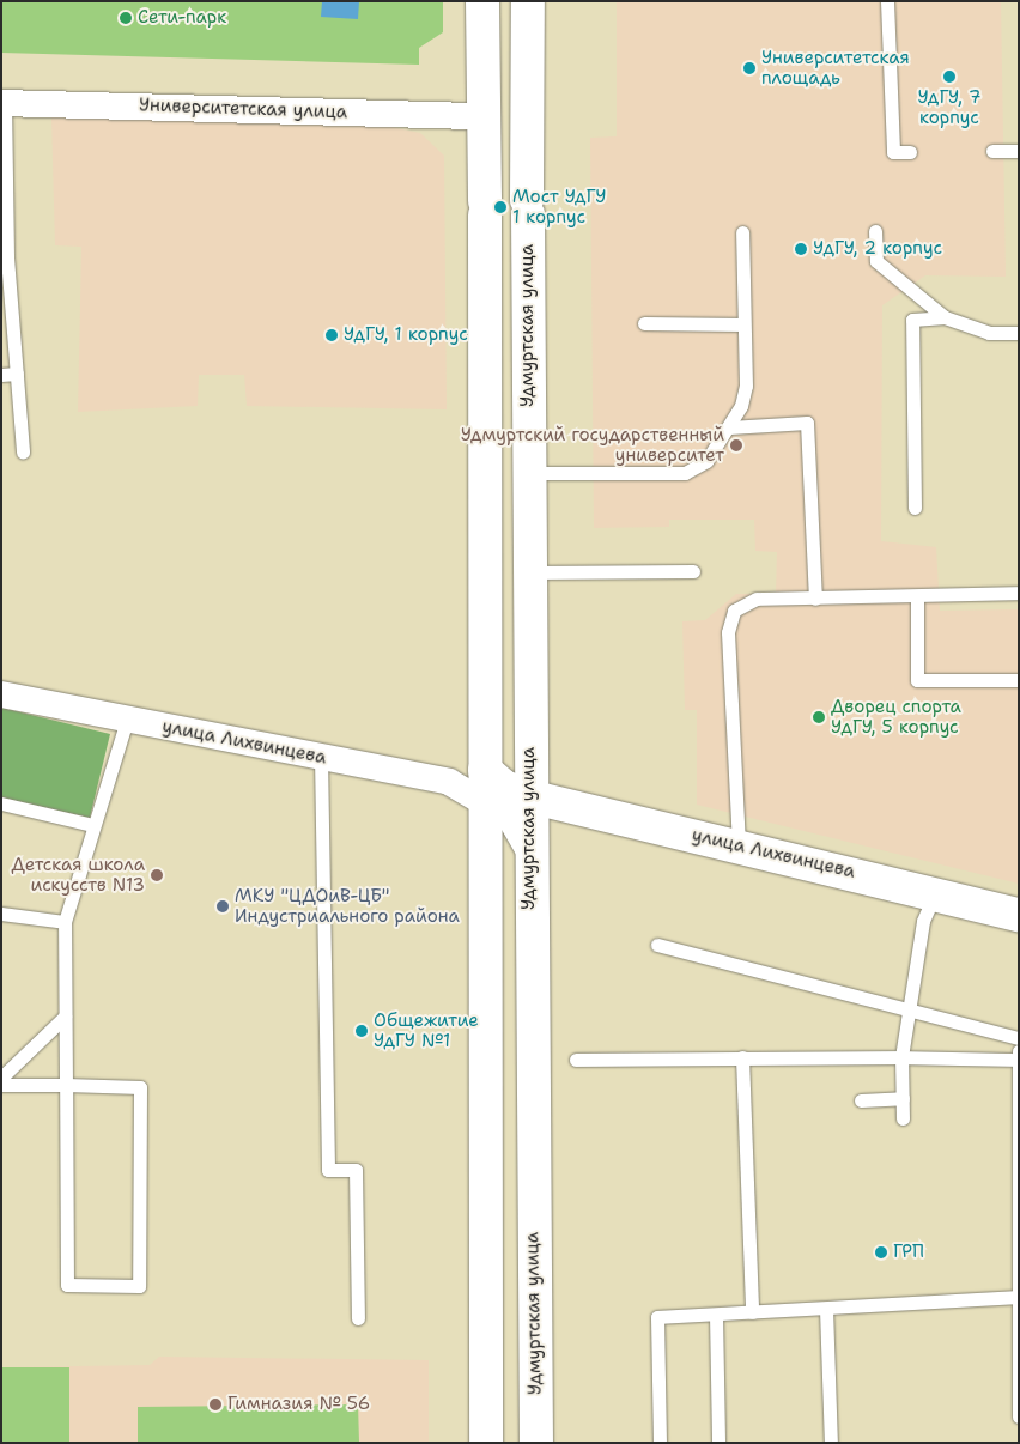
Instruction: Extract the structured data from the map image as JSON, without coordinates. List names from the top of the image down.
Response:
{
  "streets": {
    "main road": ["Удмуртская улица", "улица Лихвинцева"],
    "street": ["Университетская улица"]
  },
  "crossings": [
    ["Удмуртская улица", "улица Лихвинцева"]
  ],
  "places": [
    "Сети-парк",
    "Университетская площадь",
    "УдГУ, 7 корпус",
    "Мост УдГУ 1 корпус",
    "УдГУ, 2 корпус",
    "УдГУ, 1 корпус",
    "Удмуртский государственный университет",
    "Дворец спорта УдГУ, 5 корпус",
    "Детская школа искусств N13",
    "МКУ \"ЦДОиВ-ЦБ\" Индустриального района",
    "Общежитие УдГУ №1",
    "ГРП",
    "Гимназия № 56"
  ]
}
